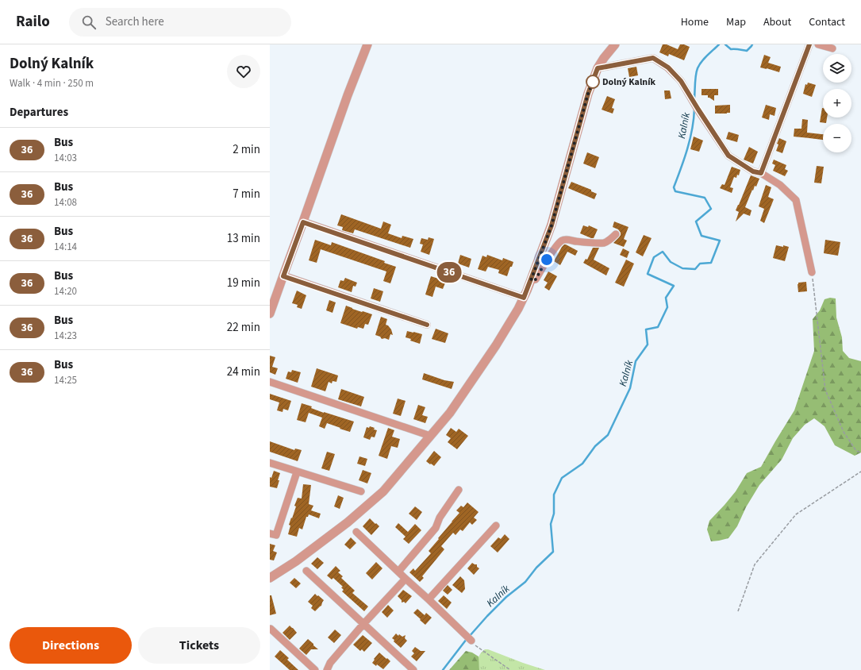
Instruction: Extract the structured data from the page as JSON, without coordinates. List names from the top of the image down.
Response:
{
  "water": ["Kalník"],
  "places": ["Dolný Kalník"],
  "lines": ["bus line 36"],
  "page": {
    "header": "Railo",
    "search": "Search here",
    "nav": [
      "Home",
      "Map",
      "About",
      "Contact"
    ],
    "heading": [
      ["Dolný Kalník", "Walk · 4 min · 250 m"],
      "Departures"
    ],
    "on_map": "36",
    "map_buttons": ["+", "−"],
    "list": [
      {
        "mark": "36",
        "name": "Bus",
        "note": "14:03",
        "value": "2 min"
      },
      {
        "mark": "36",
        "name": "Bus",
        "note": "14:08",
        "value": "7 min"
      },
      {
        "mark": "36",
        "name": "Bus",
        "note": "14:14",
        "value": "13 min"
      },
      {
        "mark": "36",
        "name": "Bus",
        "note": "14:20",
        "value": "19 min"
      },
      {
        "mark": "36",
        "name": "Bus",
        "note": "14:23",
        "value": "22 min"
      },
      {
        "mark": "36",
        "name": "Bus",
        "note": "14:25",
        "value": "24 min"
      }
    ],
    "buttons": ["Directions", "Tickets"]
  }
}
